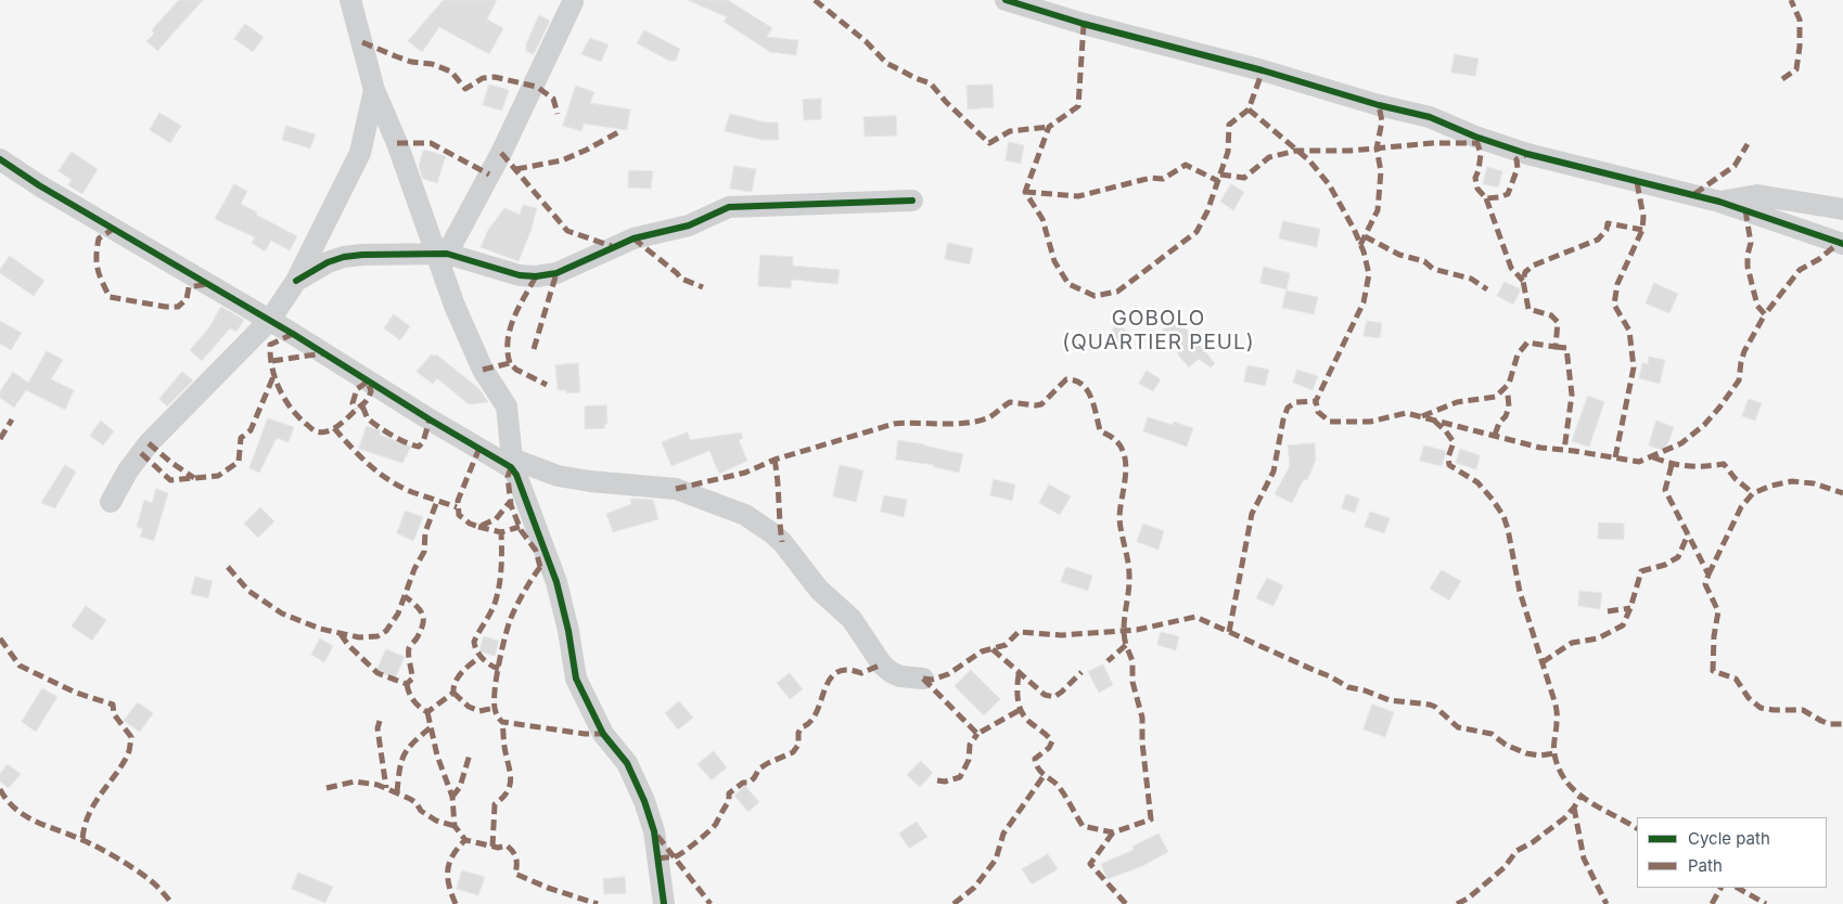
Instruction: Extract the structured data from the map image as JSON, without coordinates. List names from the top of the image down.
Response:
{
  "districts": ["GOBOLO (QUARTIER PEUL)"],
  "legend": ["Cycle path", "Path"]
}
